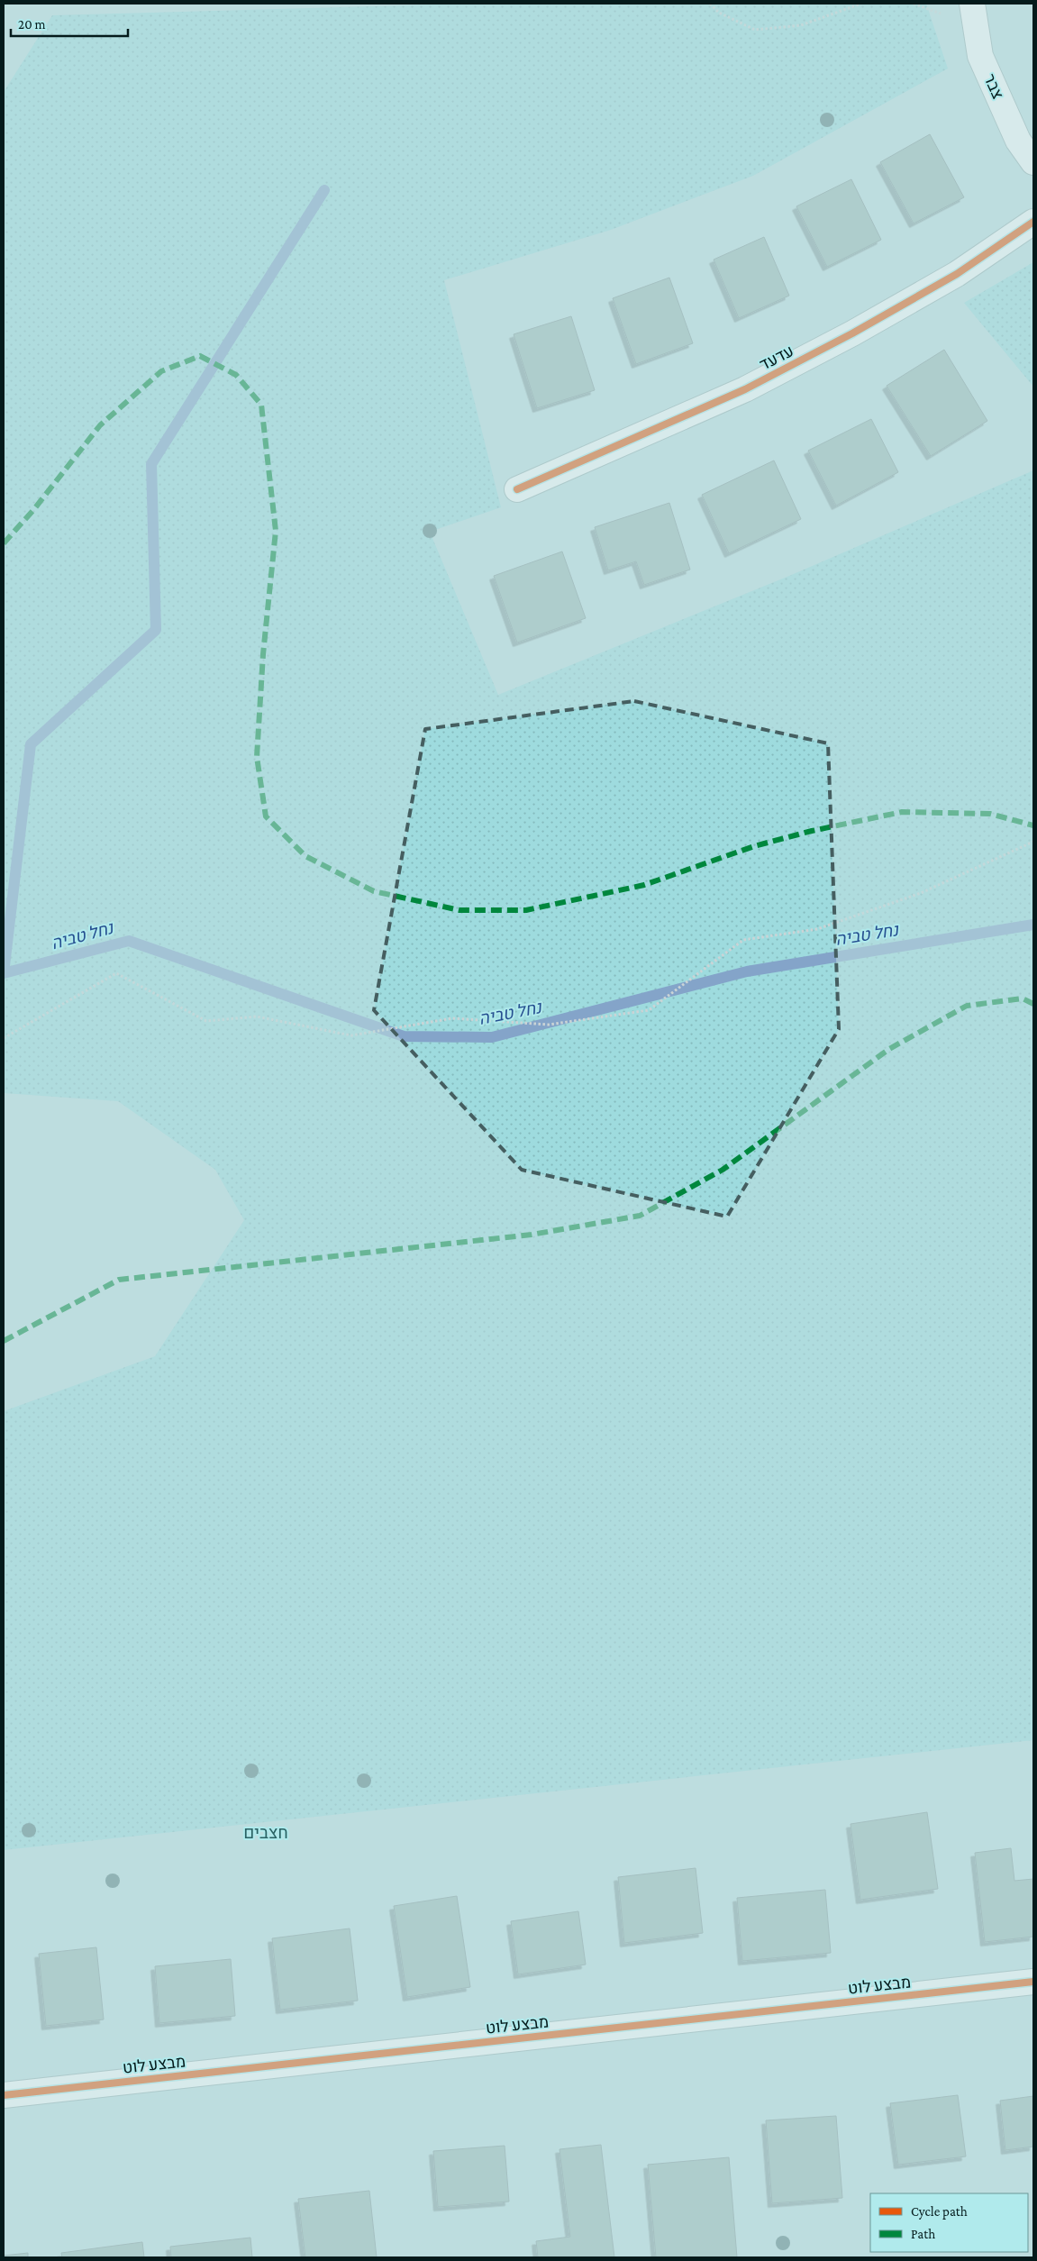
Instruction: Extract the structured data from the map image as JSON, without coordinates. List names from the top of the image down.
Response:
{
  "streets": {
    "street": ["צבר", "עדעד", "מבצע לוט"]
  },
  "districts": ["חצבים"],
  "water": ["נחל טביה"],
  "legend": ["Cycle path", "Path"],
  "scale_bar": "20 m"
}
